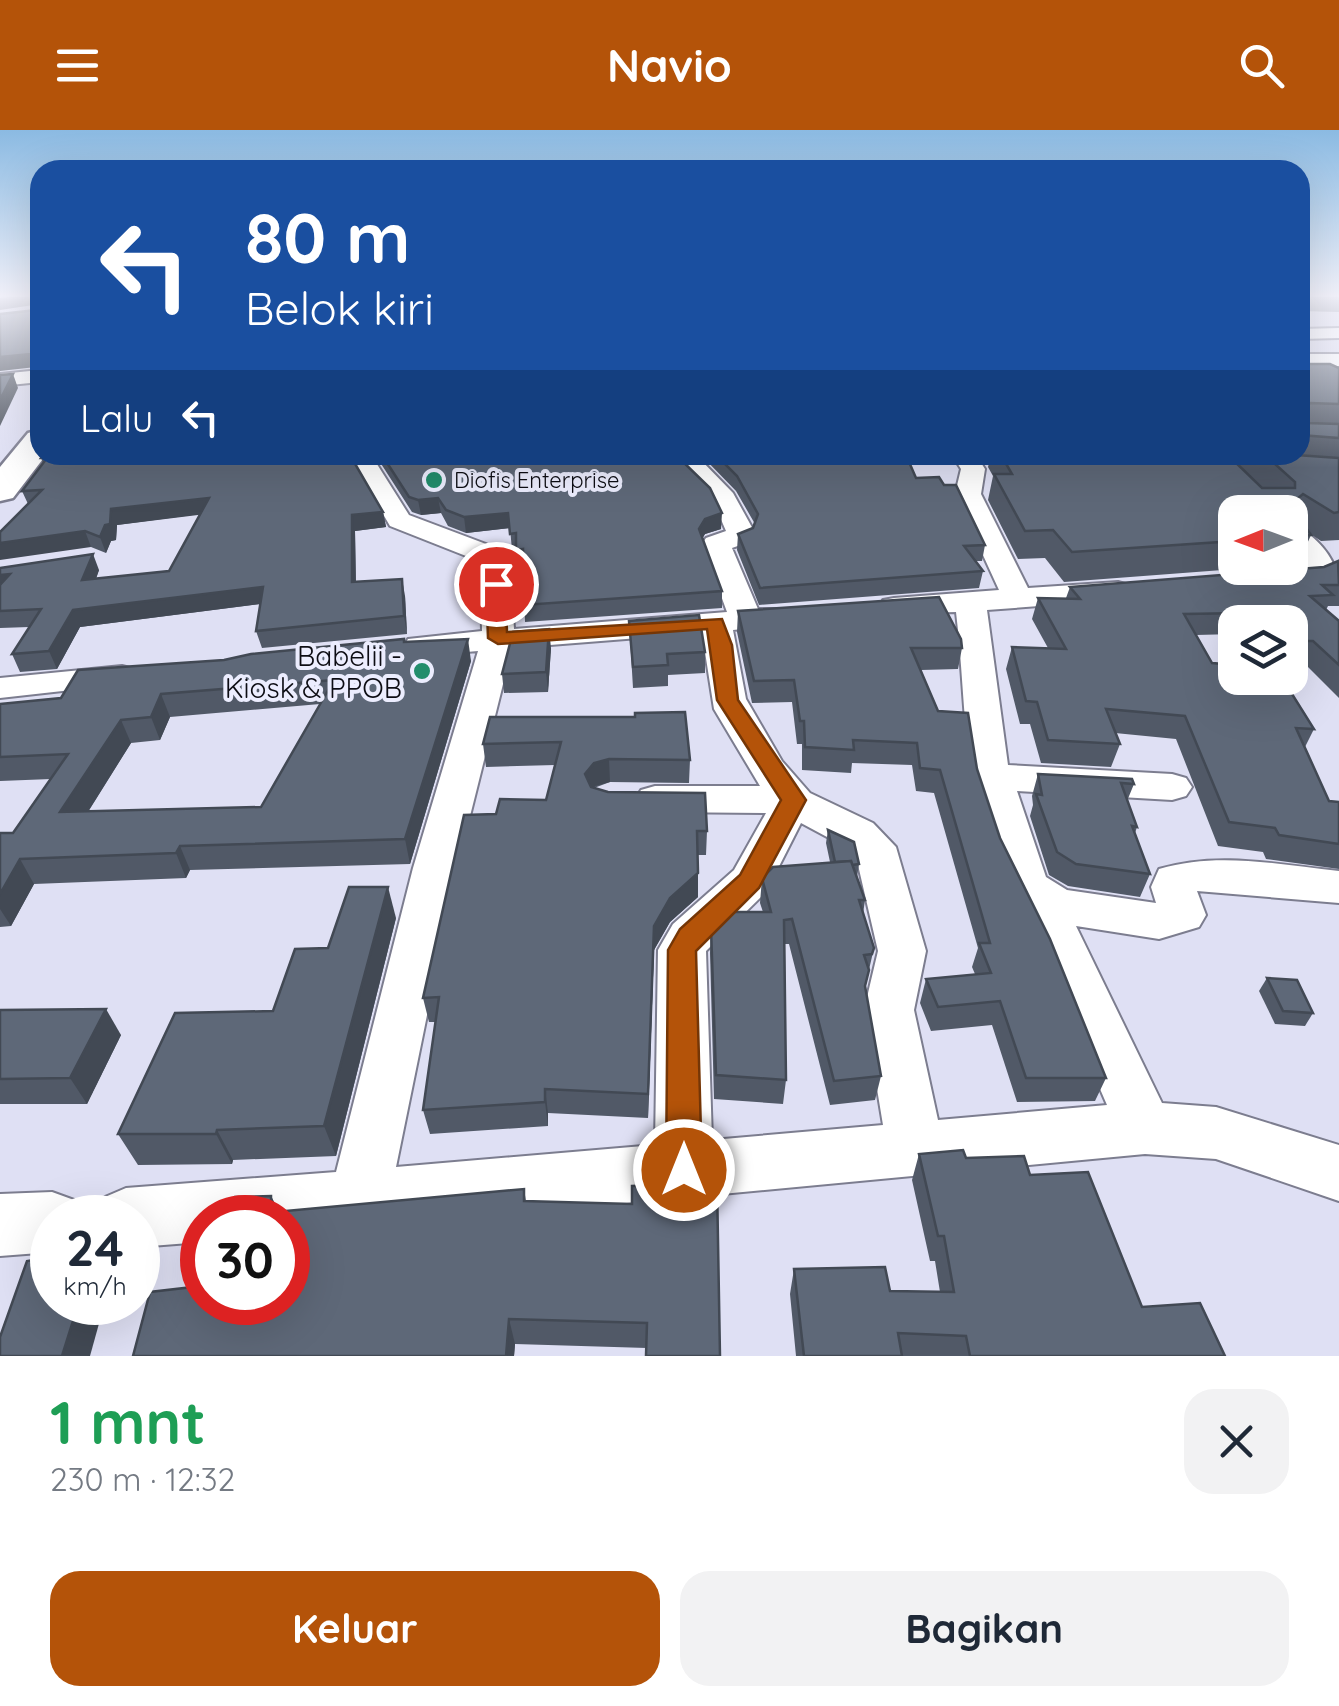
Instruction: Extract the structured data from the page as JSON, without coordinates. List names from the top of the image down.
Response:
{
  "places": ["Diofis Enterprise", "Babelii - Kiosk & PPOB"],
  "north": "left",
  "page": {
    "header": "Navio",
    "turn": ["80 m", "Belok kiri"],
    "then": "Lalu",
    "speed": "24 km/h",
    "limit": "30",
    "heading": ["1 mnt", "230 m · 12:32"],
    "buttons": ["Keluar", "Bagikan"]
  }
}
